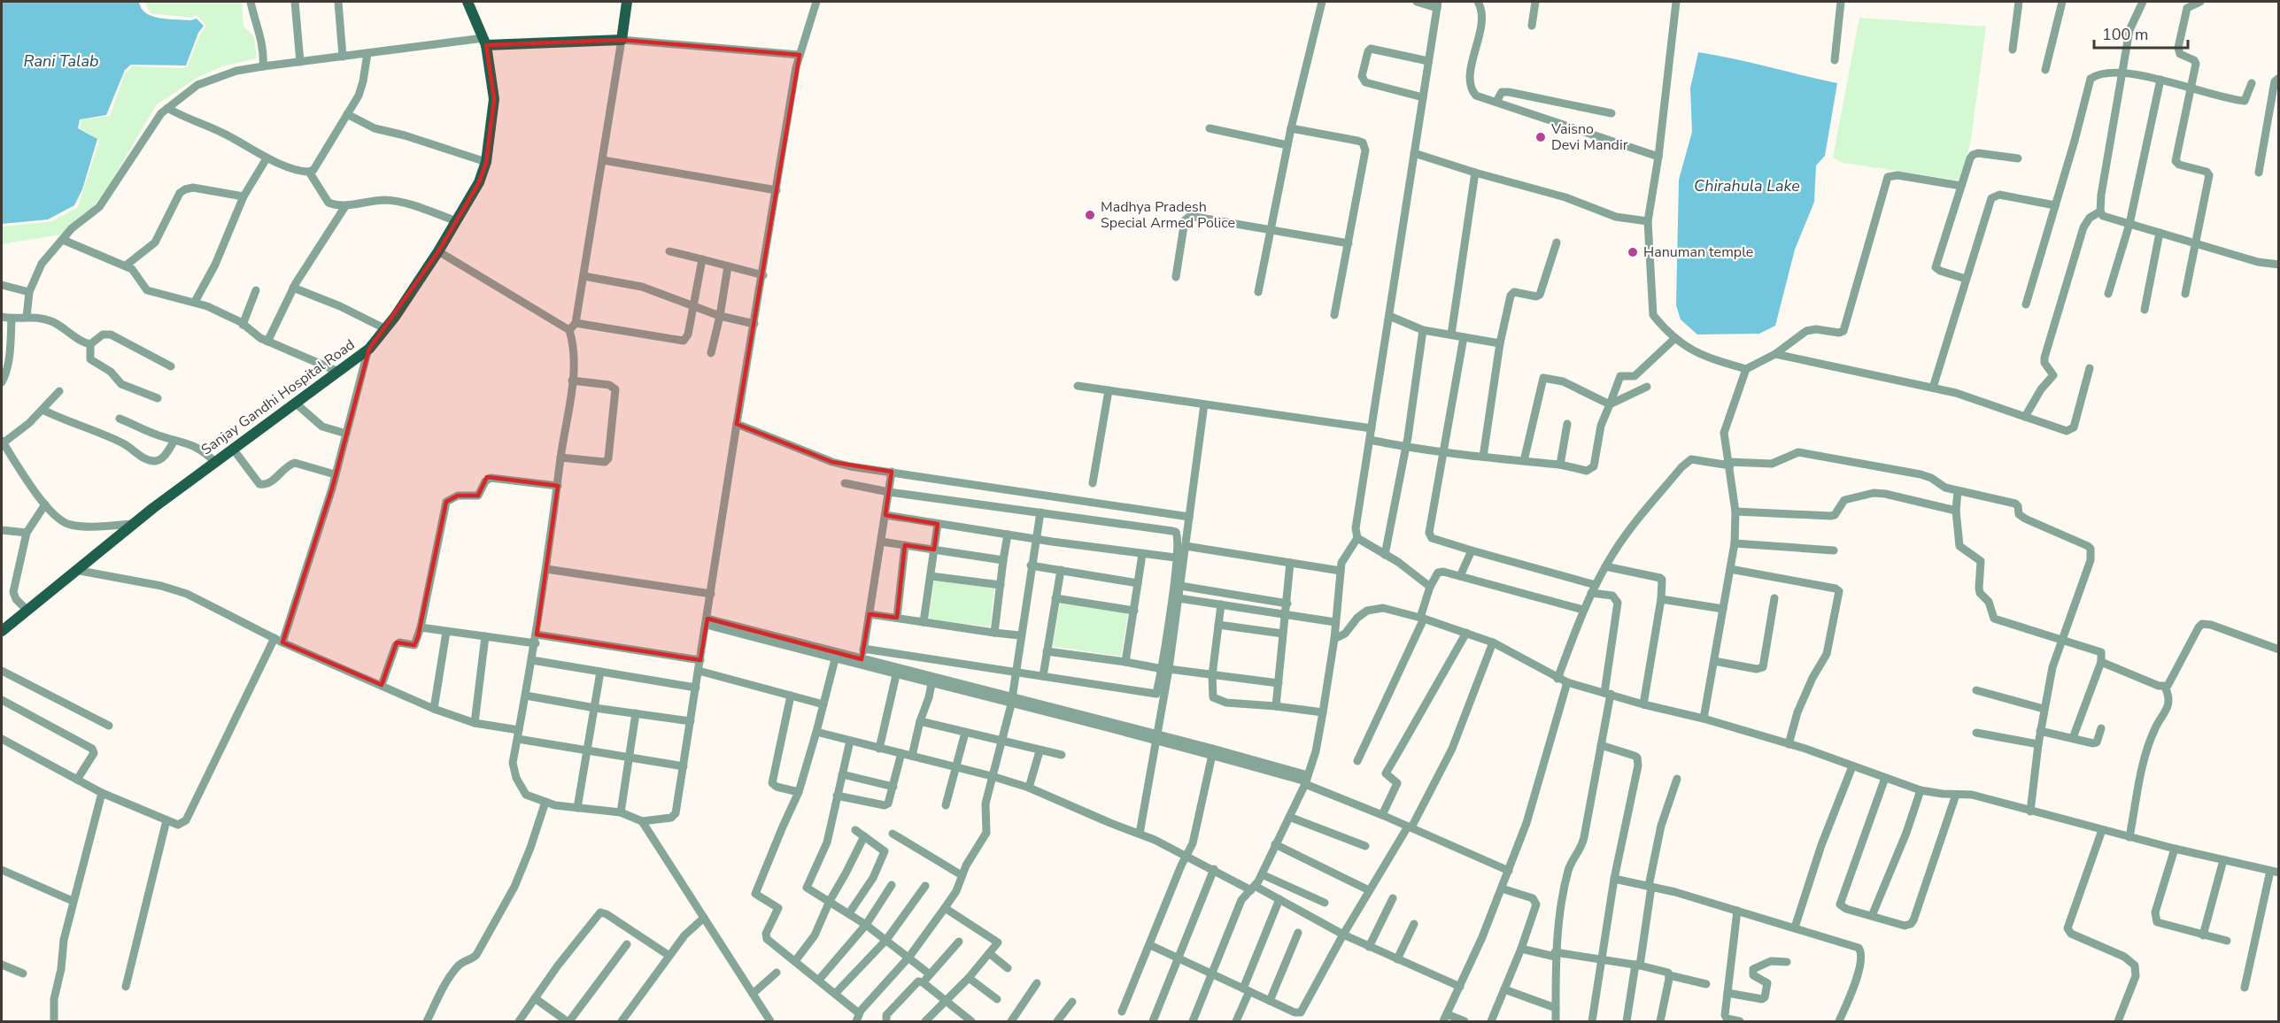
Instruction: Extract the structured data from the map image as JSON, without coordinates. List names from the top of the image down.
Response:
{
  "streets": {
    "main road": ["Sanjay Gandhi Hospital Road"]
  },
  "water": ["Rani Talab", "Chirahula Lake"],
  "places": ["Vaisno Devi Mandir", "Madhya Pradesh Special Armed Police", "Hanuman temple"],
  "scale_bar": "100 m"
}
